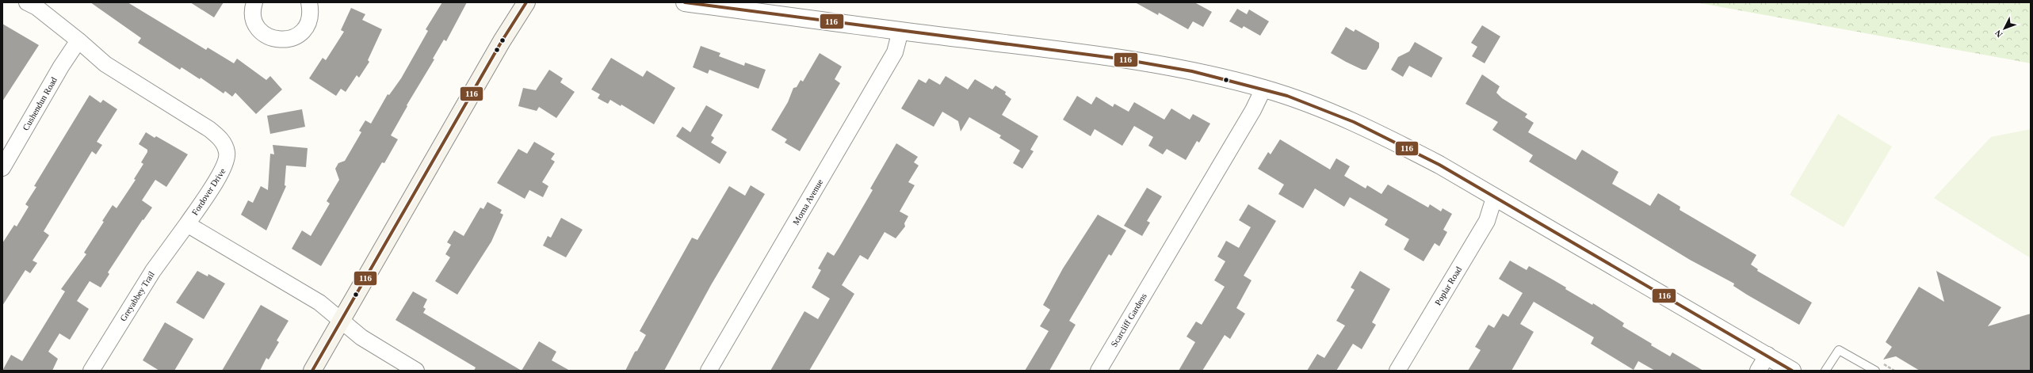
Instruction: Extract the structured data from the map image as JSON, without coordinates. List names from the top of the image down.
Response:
{
  "streets": {
    "street": [
      "Cushendun Road",
      "Fordover Drive",
      "Morna Avenue",
      "Poplar Road",
      "Greyabbey Trail",
      "Scarcliff Gardens"
    ]
  },
  "crossings": [
    ["Cushendun Road", "Fordover Drive"],
    ["Fordover Drive", "Greyabbey Trail"]
  ],
  "lines": ["transit line 116"],
  "north": "bottom left"
}
